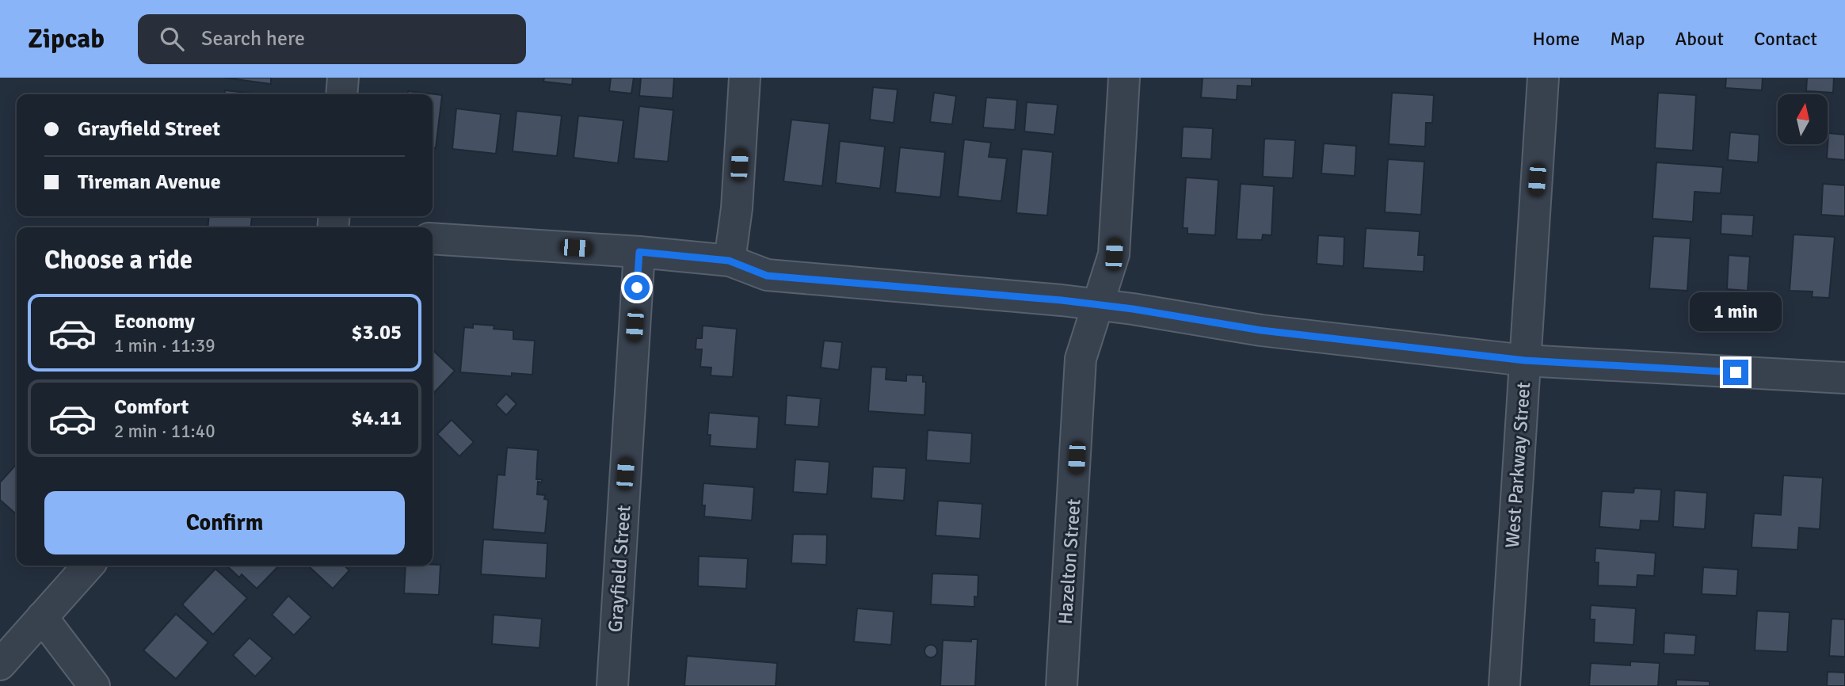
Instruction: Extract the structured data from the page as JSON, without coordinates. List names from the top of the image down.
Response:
{
  "streets": {
    "street": ["West Parkway Street", "Hazelton Street", "Grayfield Street"]
  },
  "north": "top",
  "page": {
    "header": "Zipcab",
    "search": "Search here",
    "nav": [
      "Home",
      "Map",
      "About",
      "Contact"
    ],
    "banner": ["Grayfield Street", "Tireman Avenue"],
    "heading": "Choose a ride",
    "bubble": "1 min",
    "list": [
      {
        "name": "Economy",
        "note": "1 min · 11:39",
        "value": "$3.05"
      },
      {
        "name": "Comfort",
        "note": "2 min · 11:40",
        "value": "$4.11"
      }
    ],
    "buttons": "Confirm"
  }
}
